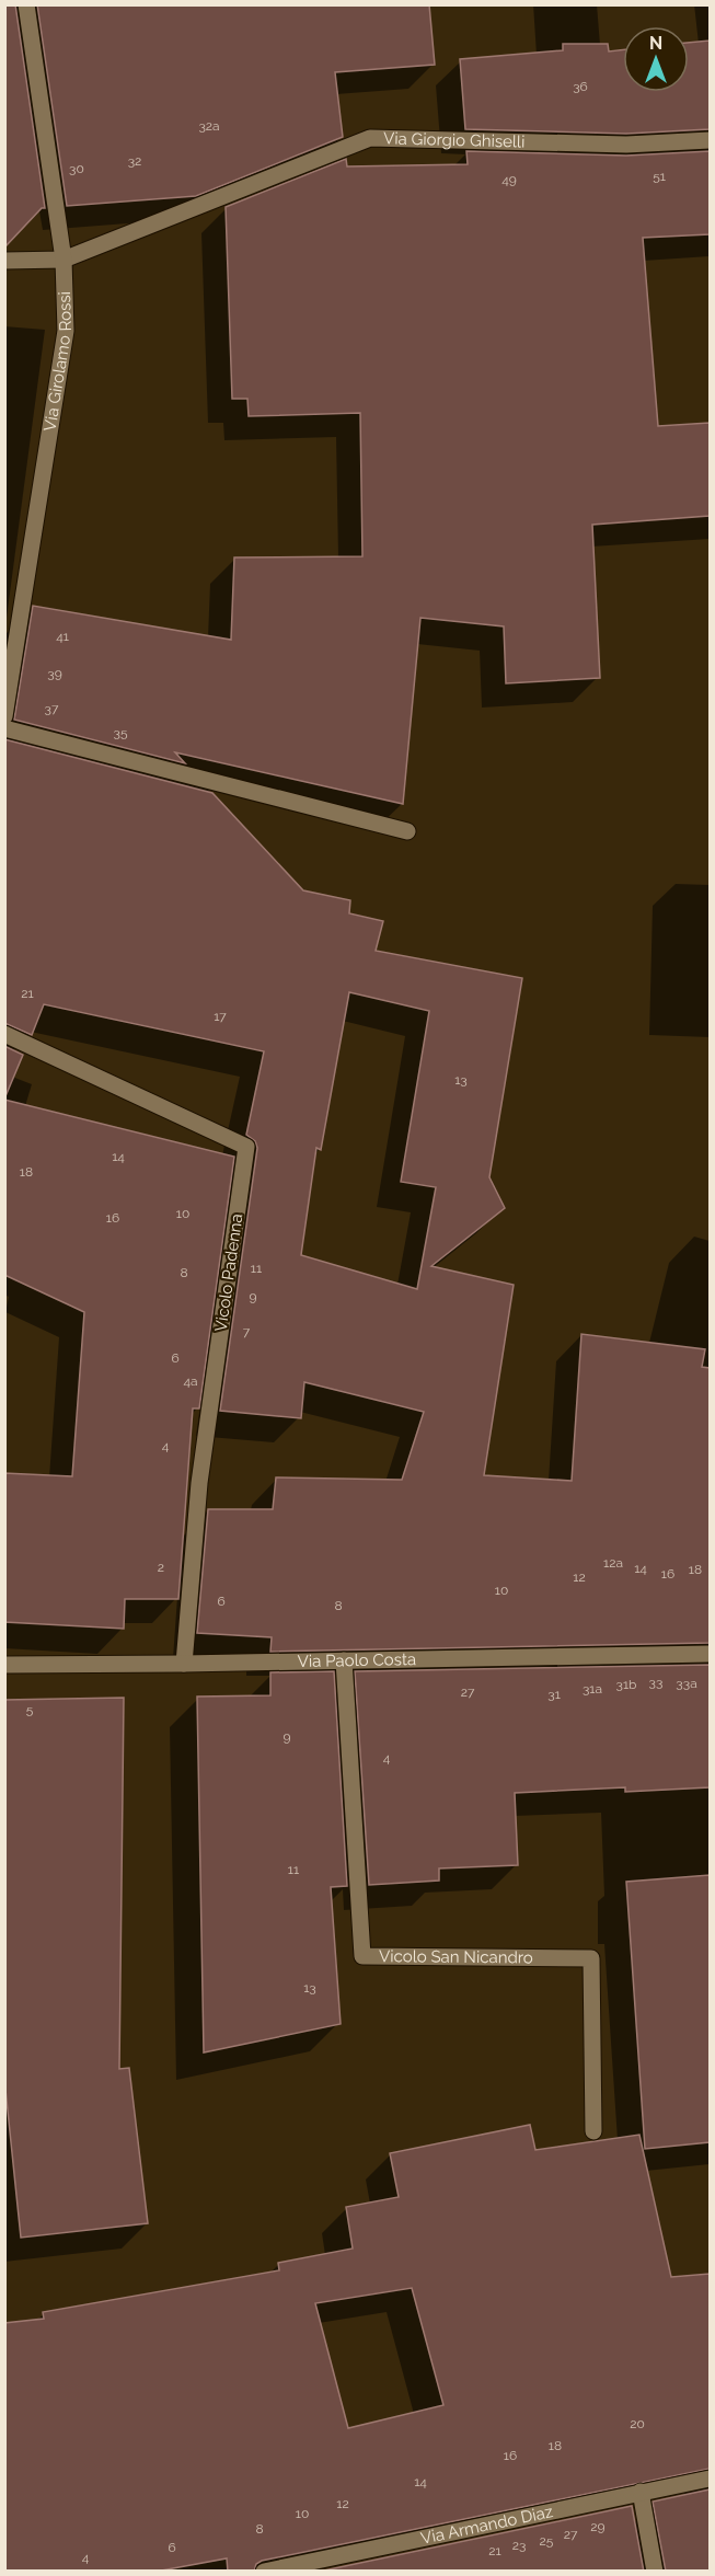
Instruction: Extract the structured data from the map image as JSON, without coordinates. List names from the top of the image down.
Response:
{
  "streets": {
    "street": [
      "Via Giorgio Ghiselli",
      "Via Girolamo Rossi",
      "Vicolo Padenna",
      "Via Paolo Costa",
      "Vicolo San Nicandro",
      "Via Armando Diaz"
    ]
  },
  "crossings": [
    ["Via Giorgio Ghiselli", "Via Girolamo Rossi"],
    ["Vicolo Padenna", "Via Paolo Costa"],
    ["Via Paolo Costa", "Vicolo San Nicandro"]
  ],
  "house_numbers": [
    "36",
    "32a",
    "32",
    "30",
    "51",
    "49",
    "41",
    "39",
    "37",
    "35",
    "21",
    "17",
    "13",
    "14",
    "18",
    "10",
    "16",
    "11",
    "8",
    "9",
    "7",
    "6",
    "4a",
    "4",
    "12a",
    "2",
    "14",
    "18",
    "16",
    "12",
    "10",
    "6",
    "8",
    "33",
    "33a",
    "31b",
    "31a",
    "27",
    "31",
    "5",
    "9",
    "4",
    "11",
    "13",
    "20",
    "18",
    "16",
    "14",
    "12",
    "10",
    "29",
    "8",
    "27",
    "25",
    "23",
    "6",
    "21",
    "4"
  ],
  "north": "top"
}
